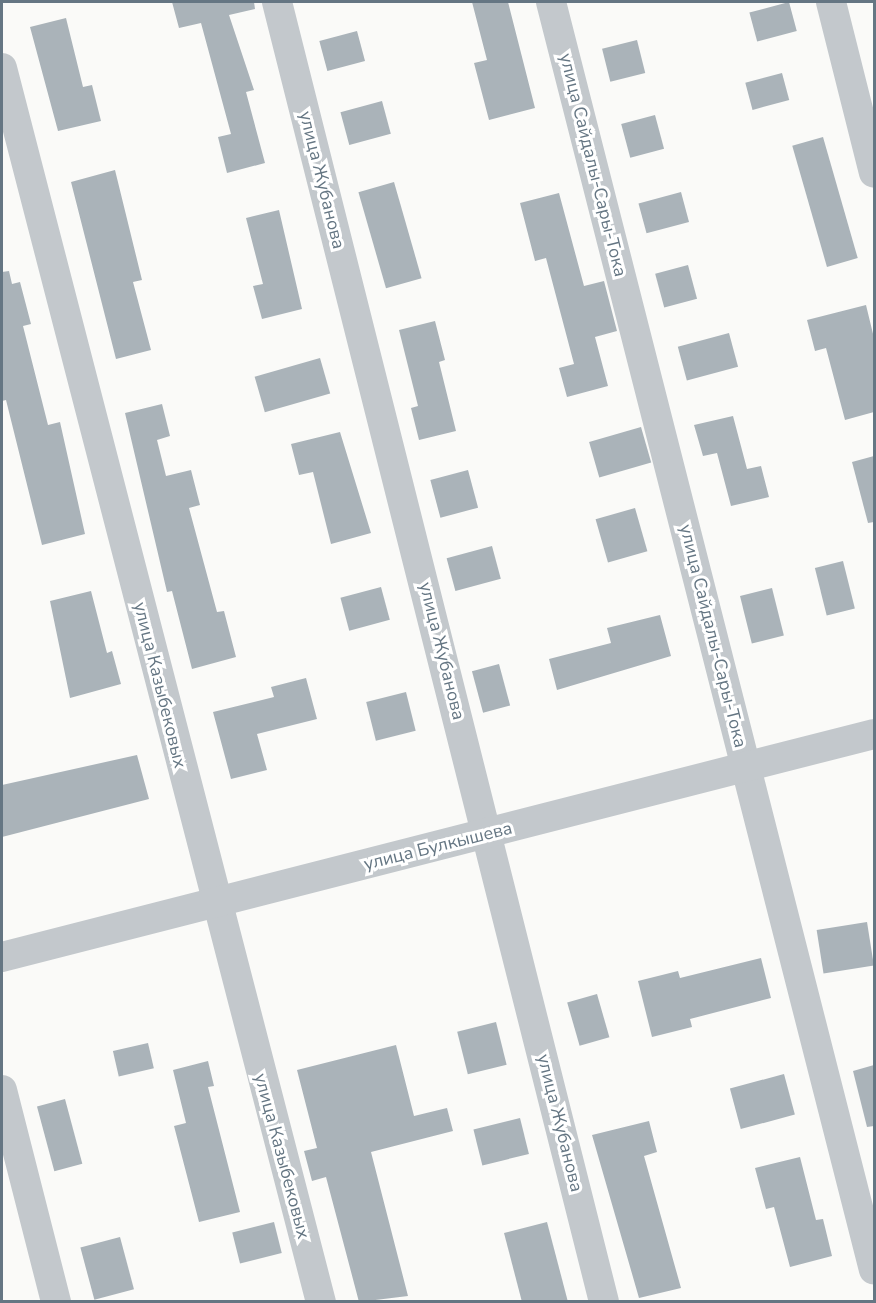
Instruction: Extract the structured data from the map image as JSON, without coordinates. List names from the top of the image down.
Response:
{
  "streets": {
    "street": [
      "улица Сайдалы-Сары-Тока",
      "улица Жубанова",
      "улица Казыбековых",
      "улица Булкышева"
    ]
  },
  "crossings": [
    ["улица Сайдалы-Сары-Тока", "улица Булкышева"],
    ["улица Жубанова", "улица Булкышева"],
    ["улица Казыбековых", "улица Булкышева"]
  ]
}
